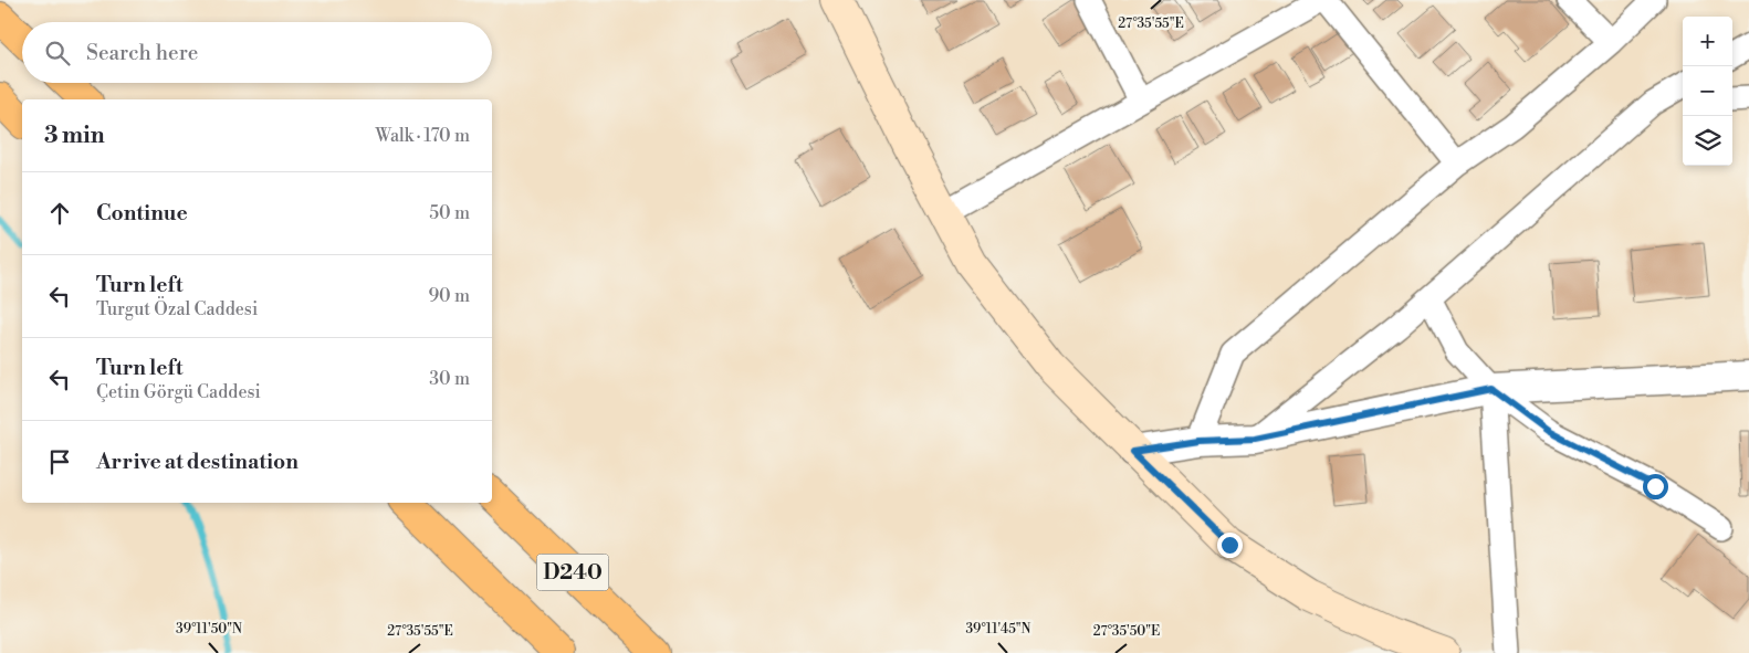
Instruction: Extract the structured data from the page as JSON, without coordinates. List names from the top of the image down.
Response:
{
  "streets": {
    "highway": ["D240"]
  },
  "page": {
    "map_buttons": ["+", "−"],
    "search": "Search here",
    "heading": ["3 min", "Walk · 170 m"],
    "list": [
      ["Continue", "50 m"],
      ["Turn left", "Turgut Özal Caddesi", "90 m"],
      ["Turn left", "Çetin Görgü Caddesi", "30 m"],
      "Arrive at destination"
    ]
  },
  "coordinates": [
    "27°35'55\"E",
    "39°11'50\"N",
    "39°11'45\"N",
    "27°35'50\"E"
  ]
}
